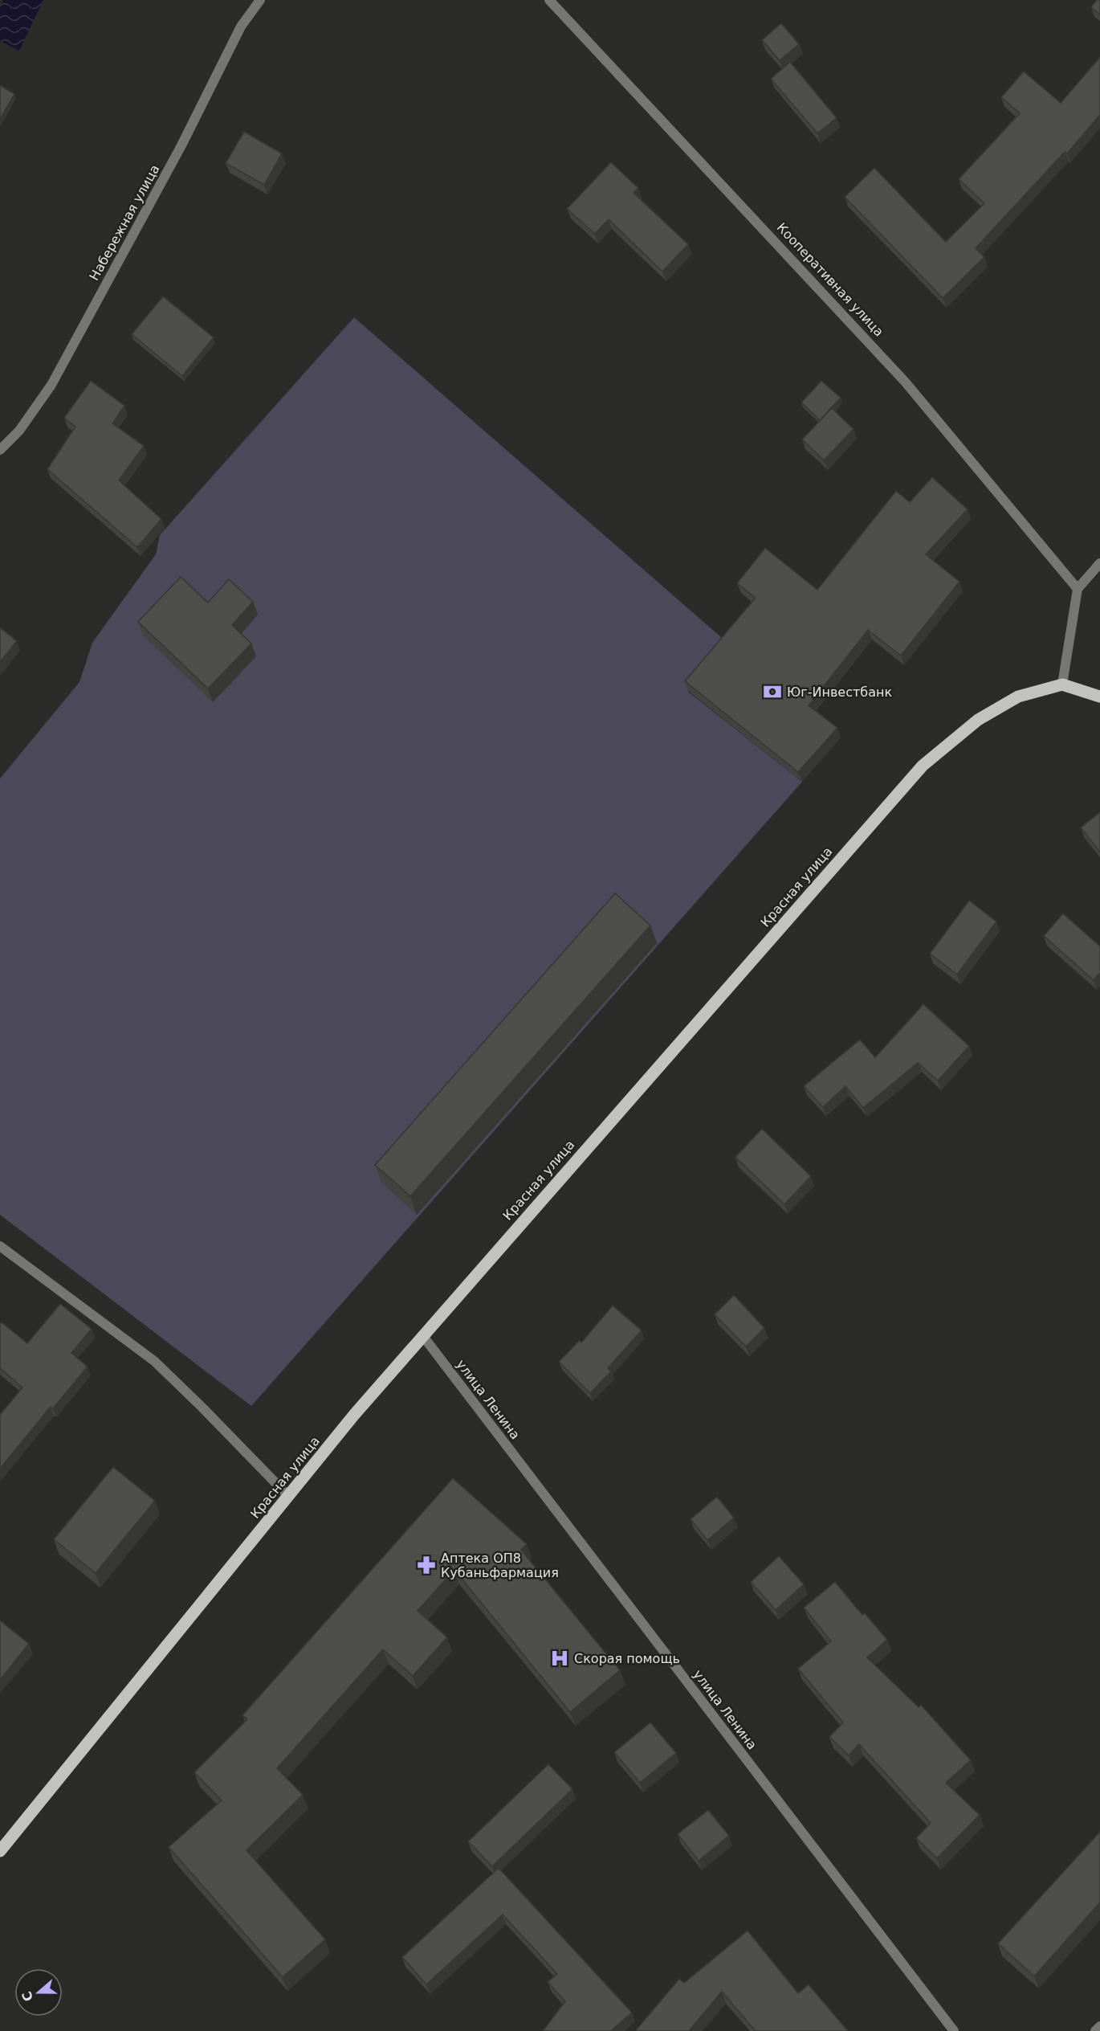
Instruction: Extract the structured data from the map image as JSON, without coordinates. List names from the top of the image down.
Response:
{
  "streets": {
    "main road": ["Красная улица"],
    "street": ["Набережная улица", "Кооперативная улица", "улица Ленина"]
  },
  "crossings": [
    ["Красная улица", "улица Ленина"]
  ],
  "places": {
    "bank": ["Юг-Инвестбанк"],
    "pharmacy": ["Аптека ОП8 Кубаньфармация"],
    "hospital": ["Скорая помощь"]
  },
  "north": "left"
}
